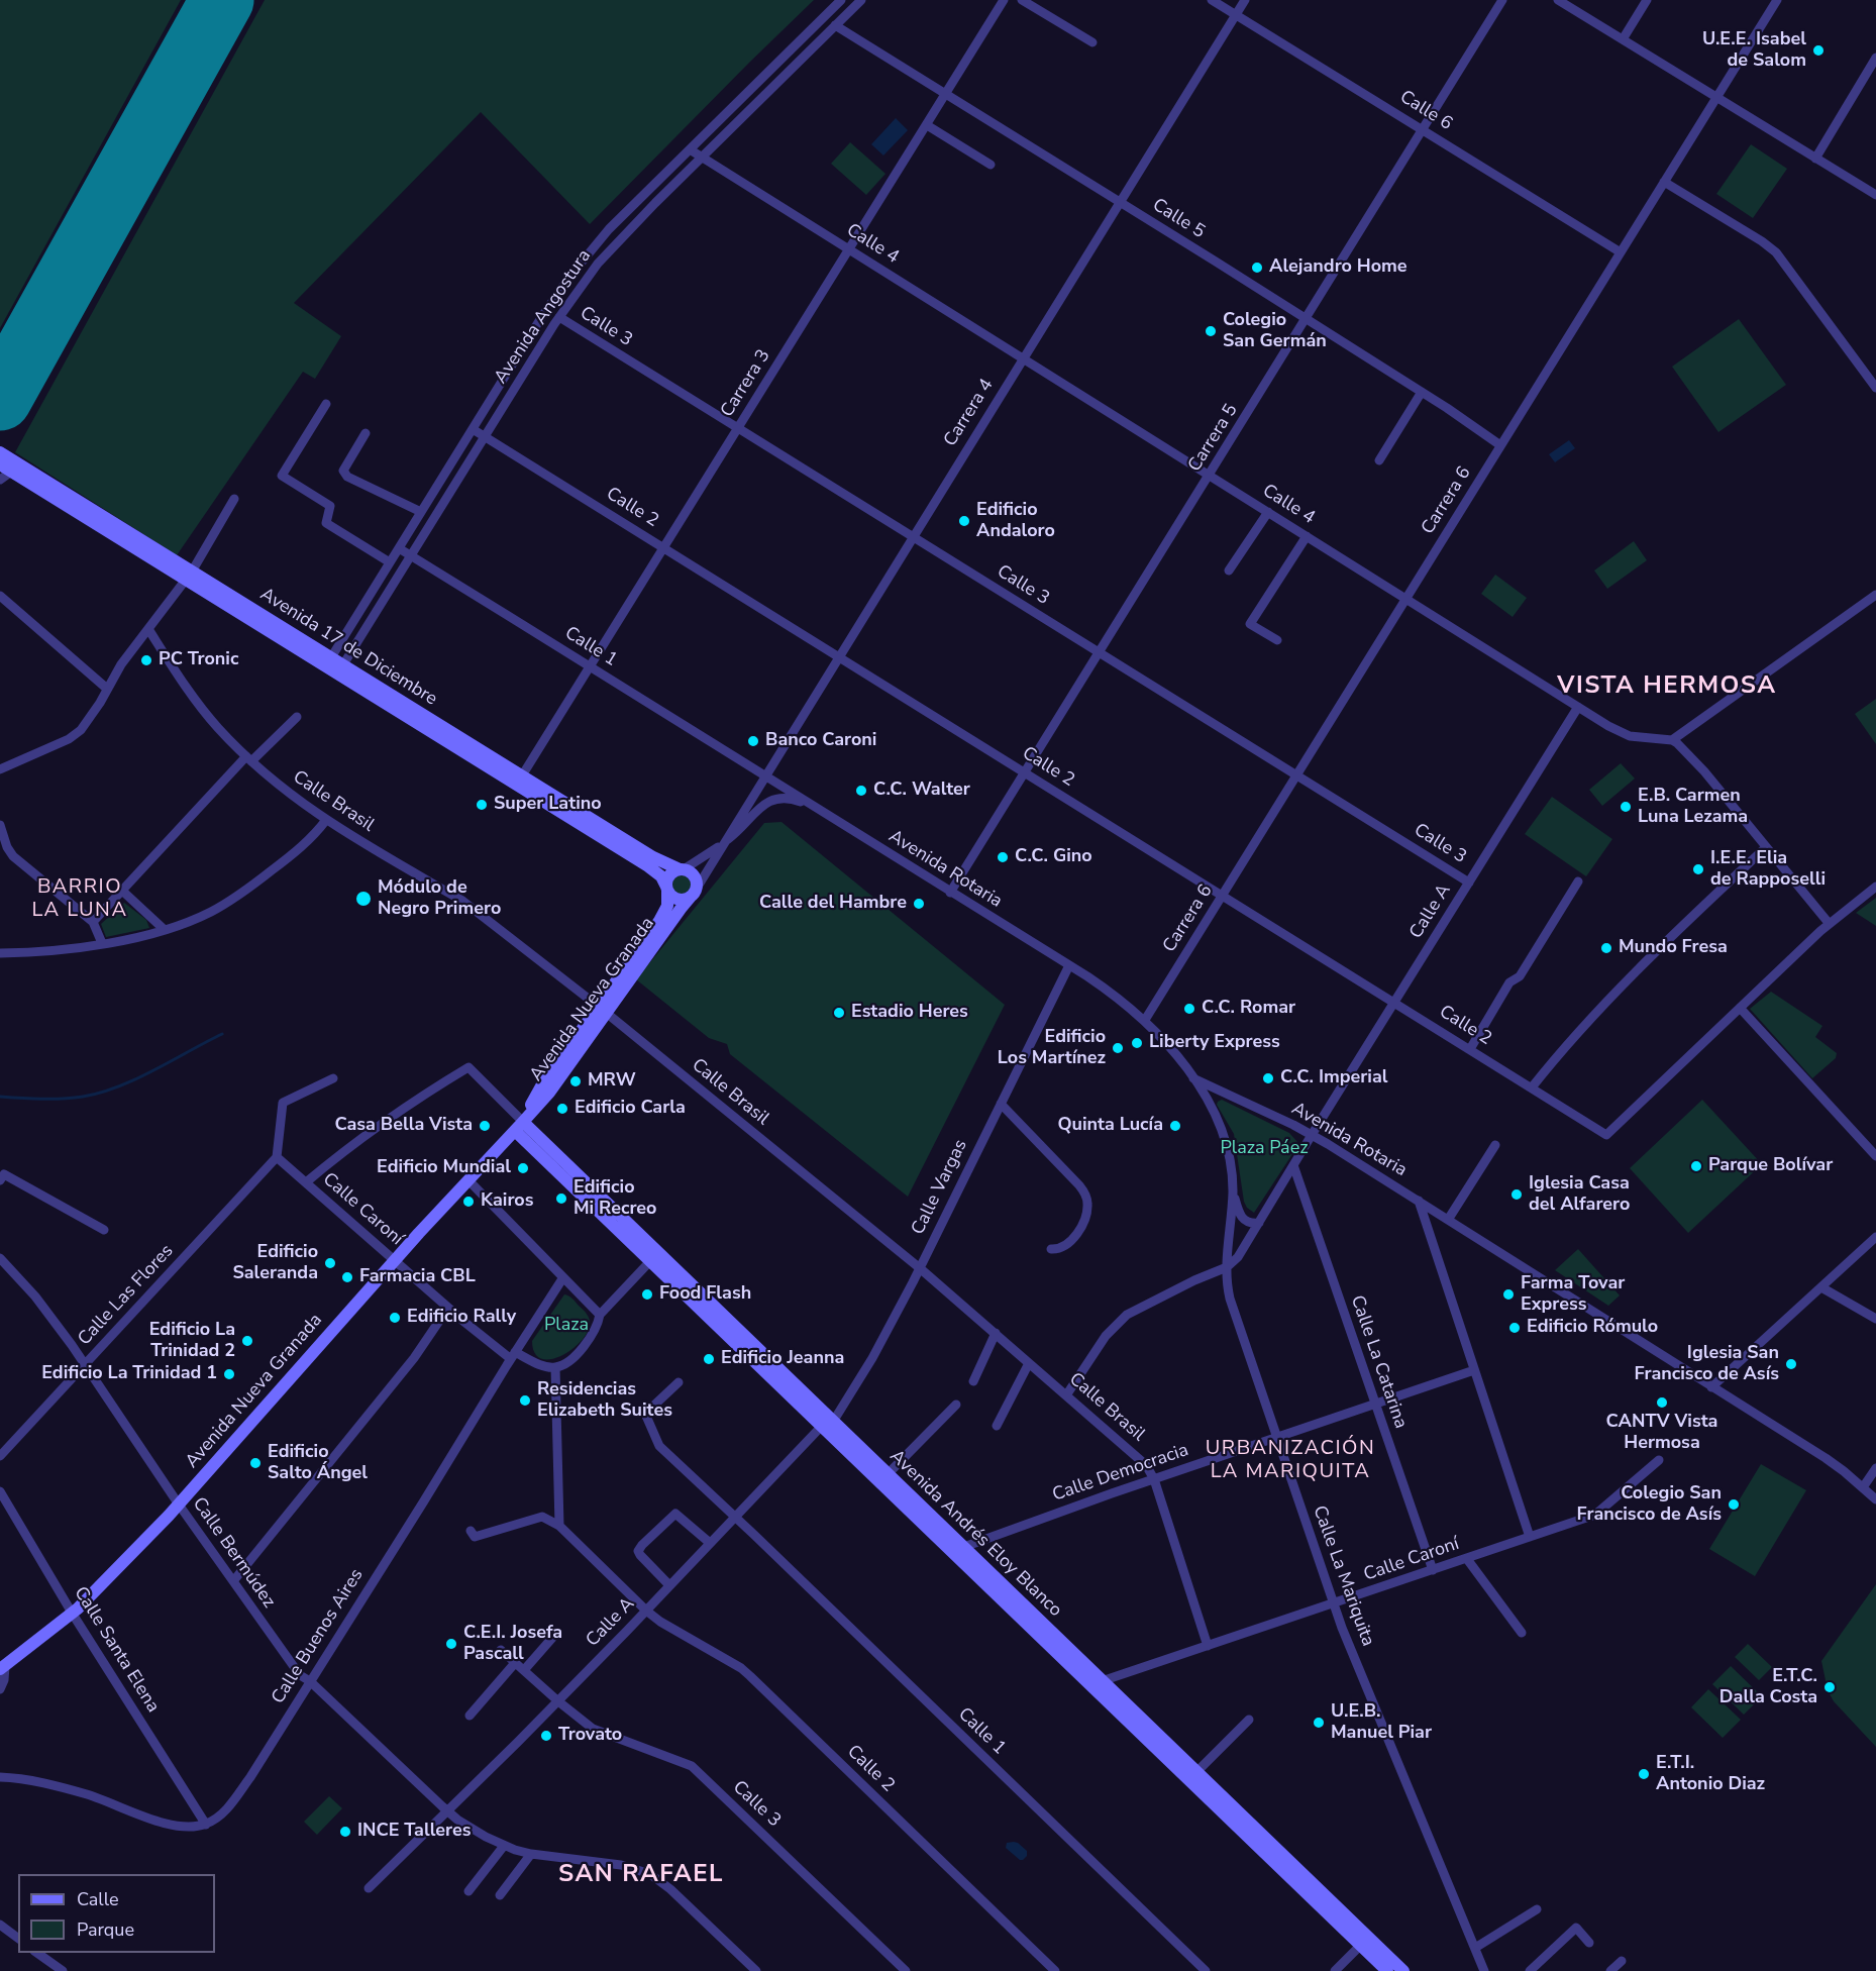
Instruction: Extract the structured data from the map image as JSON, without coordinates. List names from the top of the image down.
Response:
{
  "streets": {
    "street": [
      "Calle 6",
      "Calle 5",
      "Calle 4",
      "Avenida Angostura",
      "Calle 3",
      "Carrera 3",
      "Carrera 4",
      "Carrera 5",
      "Carrera 6",
      "Calle 2",
      "Avenida 17 de Diciembre",
      "Calle 1",
      "Calle Brasil",
      "Avenida Rotaria",
      "Calle A",
      "Avenida Nueva Granada",
      "Calle Vargas",
      "Calle Caroní",
      "Calle Las Flores",
      "Calle La Catarina",
      "Calle Democracia",
      "Avenida Andrés Eloy Blanco",
      "Calle Bermúdez",
      "Calle La Mariquita",
      "Calle Buenos Aires",
      "Calle Santa Elena"
    ]
  },
  "crossings": [
    ["Calle 6", "Carrera 4"],
    ["Calle 6", "Carrera 5"],
    ["Calle 6", "Carrera 6"],
    ["Calle 5", "Avenida Angostura"],
    ["Calle 5", "Carrera 3"],
    ["Calle 5", "Carrera 4"],
    ["Calle 5", "Carrera 5"],
    ["Calle 5", "Carrera 6"],
    ["Calle 4", "Avenida Angostura"],
    ["Calle 4", "Carrera 3"],
    ["Calle 4", "Carrera 4"],
    ["Calle 4", "Carrera 5"],
    ["Calle 4", "Carrera 6"],
    ["Calle 4", "Calle A"],
    ["Avenida Angostura", "Calle 3"],
    ["Avenida Angostura", "Calle 2"],
    ["Avenida Angostura", "Avenida 17 de Diciembre"],
    ["Avenida Angostura", "Calle 1"],
    ["Calle 3", "Carrera 3"],
    ["Calle 3", "Carrera 4"],
    ["Calle 3", "Carrera 5"],
    ["Calle 3", "Carrera 6"],
    ["Calle 3", "Calle A"],
    ["Carrera 3", "Calle 2"],
    ["Carrera 3", "Avenida 17 de Diciembre"],
    ["Carrera 3", "Calle 1"],
    ["Carrera 4", "Calle 2"],
    ["Carrera 4", "Avenida 17 de Diciembre"],
    ["Carrera 4", "Calle 1"],
    ["Carrera 4", "Avenida Rotaria"],
    ["Carrera 4", "Avenida Nueva Granada"],
    ["Carrera 5", "Calle 2"],
    ["Carrera 5", "Avenida Rotaria"],
    ["Carrera 6", "Calle 2"],
    ["Carrera 6", "Avenida Rotaria"],
    ["Calle 2", "Calle A"],
    ["Avenida 17 de Diciembre", "Avenida Nueva Granada"],
    ["Calle 1", "Avenida Rotaria"],
    ["Calle 1", "Calle A"],
    ["Calle Brasil", "Avenida Nueva Granada"],
    ["Calle Brasil", "Calle Vargas"],
    ["Calle Brasil", "Calle Caroní"],
    ["Calle Brasil", "Calle Democracia"],
    ["Avenida Rotaria", "Calle A"],
    ["Avenida Rotaria", "Calle Vargas"],
    ["Avenida Rotaria", "Calle La Mariquita"],
    ["Calle A", "Calle Vargas"],
    ["Calle A", "Calle La Catarina"],
    ["Calle A", "Avenida Andrés Eloy Blanco"],
    ["Calle A", "Calle Bermúdez"],
    ["Calle A", "Calle La Mariquita"],
    ["Avenida Nueva Granada", "Calle Caroní"],
    ["Avenida Nueva Granada", "Avenida Andrés Eloy Blanco"],
    ["Avenida Nueva Granada", "Calle Bermúdez"],
    ["Avenida Nueva Granada", "Calle Santa Elena"],
    ["Calle Vargas", "Avenida Andrés Eloy Blanco"],
    ["Calle Caroní", "Calle Las Flores"],
    ["Calle Caroní", "Calle La Catarina"],
    ["Calle Caroní", "Avenida Andrés Eloy Blanco"],
    ["Calle Caroní", "Calle La Mariquita"],
    ["Calle Caroní", "Calle Buenos Aires"],
    ["Calle Las Flores", "Calle Bermúdez"],
    ["Calle La Catarina", "Calle Democracia"],
    ["Calle Democracia", "Avenida Andrés Eloy Blanco"],
    ["Calle Democracia", "Calle La Mariquita"],
    ["Calle Bermúdez", "Calle Buenos Aires"],
    ["Calle Buenos Aires", "Calle Santa Elena"]
  ],
  "districts": [
    "VISTA HERMOSA",
    "BARRIO LA LUNA",
    "URBANIZACIÓN LA MARIQUITA",
    "SAN RAFAEL"
  ],
  "parks": ["Plaza Páez", "Plaza"],
  "places": [
    "U.E.E. Isabel de Salom",
    "Alejandro Home",
    "Colegio San Germán",
    "Edificio Andaloro",
    "PC Tronic",
    "Banco Caroni",
    "C.C. Walter",
    "Super Latino",
    "E.B. Carmen Luna Lezama",
    "C.C. Gino",
    "I.E.E. Elia de Rapposelli",
    "Módulo de Negro Primero",
    "Calle del Hambre",
    "Mundo Fresa",
    "C.C. Romar",
    "Estadio Heres",
    "Liberty Express",
    "Edificio Los Martínez",
    "C.C. Imperial",
    "MRW",
    "Edificio Carla",
    "Casa Bella Vista",
    "Quinta Lucía",
    "Parque Bolívar",
    "Edificio Mundial",
    "Iglesia Casa del Alfarero",
    "Edificio Mi Recreo",
    "Kairos",
    "Edificio Saleranda",
    "Farmacia CBL",
    "Food Flash",
    "Farma Tovar Express",
    "Edificio Rally",
    "Edificio Rómulo",
    "Edificio La Trinidad 2",
    "Edificio Jeanna",
    "Iglesia San Francisco de Asís",
    "Edificio La Trinidad 1",
    "Residencias Elizabeth Suites",
    "CANTV Vista Hermosa",
    "Edificio Salto Ángel",
    "Colegio San Francisco de Asís",
    "C.E.I. Josefa Pascall",
    "E.T.C. Dalla Costa",
    "U.E.B. Manuel Piar",
    "Trovato",
    "E.T.I. Antonio Diaz",
    "INCE Talleres"
  ],
  "legend": ["Calle", "Parque"]
}
